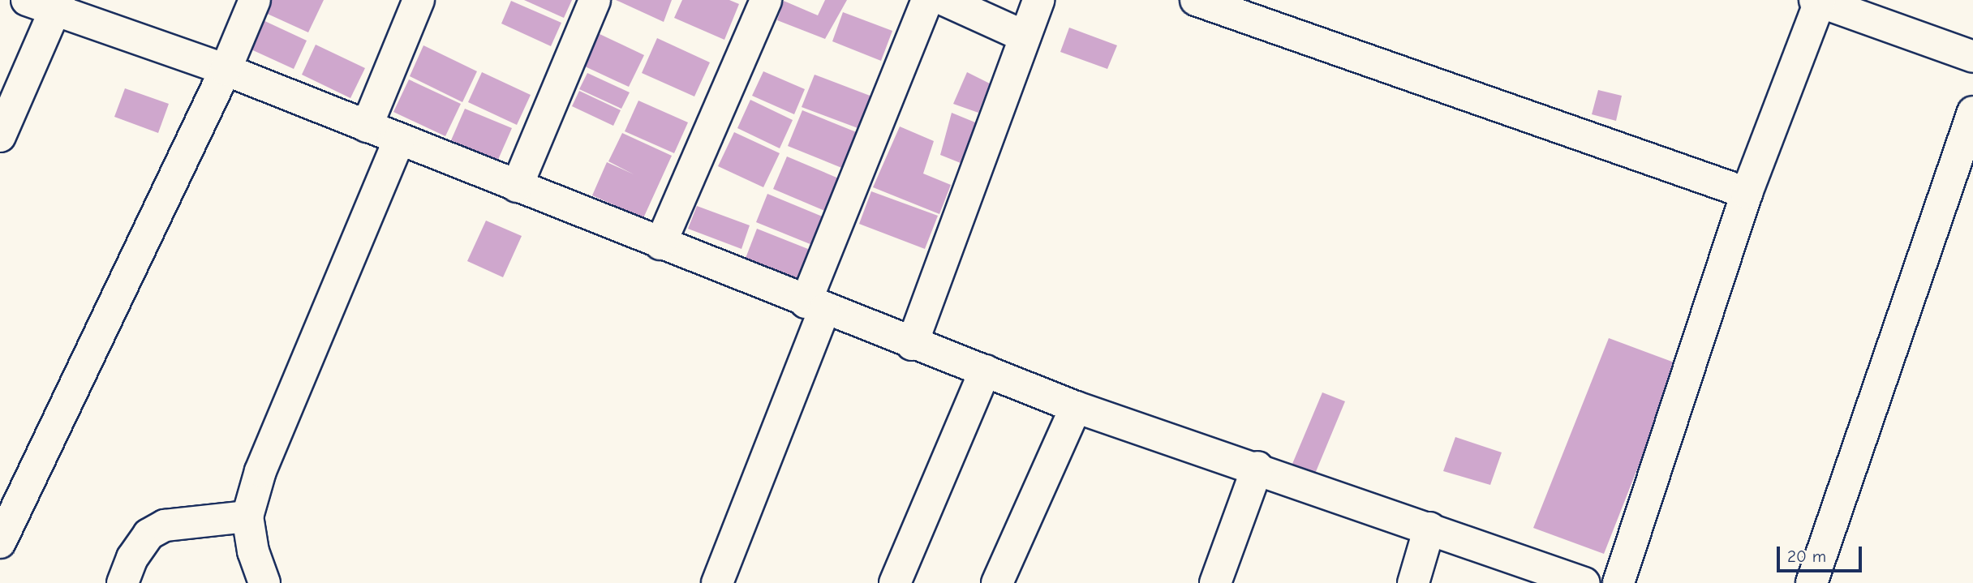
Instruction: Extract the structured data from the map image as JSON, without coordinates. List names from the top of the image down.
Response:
{
  "scale_bar": "20 m"
}
